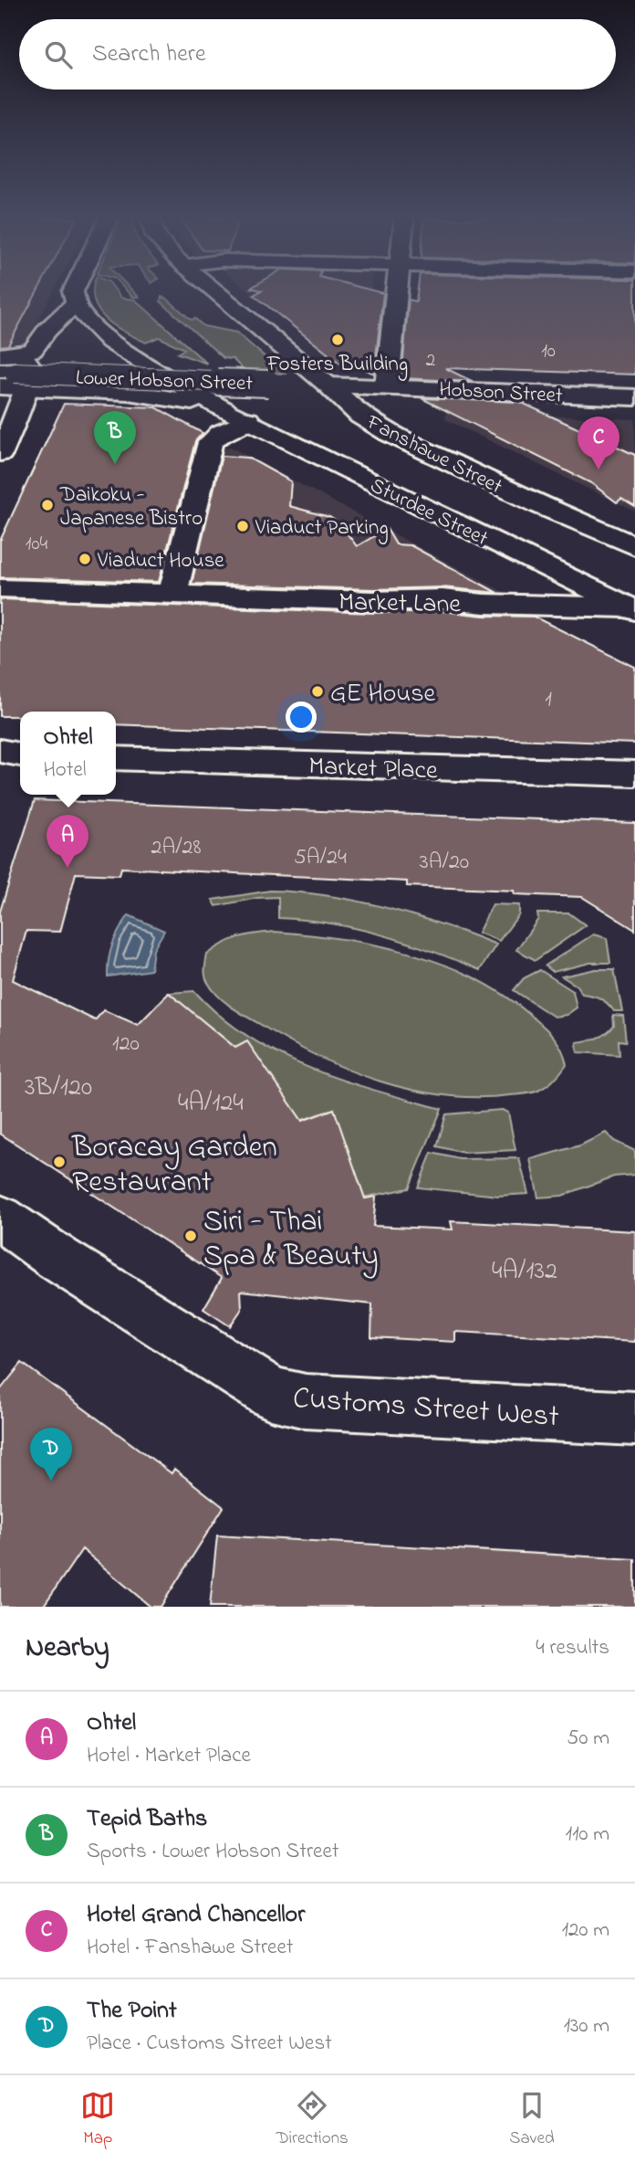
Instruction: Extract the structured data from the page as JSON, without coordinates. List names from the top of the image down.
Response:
{
  "streets": {
    "main road": [
      "Lower Hobson Street",
      "Hobson Street",
      "Fanshawe Street",
      "Sturdee Street",
      "Market Lane",
      "Market Place",
      "Customs Street West"
    ]
  },
  "crossings": [
    ["Lower Hobson Street", "Hobson Street"],
    ["Lower Hobson Street", "Fanshawe Street"],
    ["Lower Hobson Street", "Sturdee Street"],
    ["Hobson Street", "Fanshawe Street"],
    ["Sturdee Street", "Market Lane"]
  ],
  "places": [
    "Fosters Building",
    "Daikoku - Japanese Bistro",
    "Viaduct Parking",
    "Viaduct House",
    "GE House",
    "Boracay Garden Restaurant",
    "Siri - Thai Spa & Beauty"
  ],
  "house_numbers": [
    "10",
    "2",
    "104",
    "1",
    "2A/28",
    "5A/24",
    "3A/20",
    "120",
    "3B/120",
    "4A/124",
    "4A/132"
  ],
  "page": {
    "search": "Search here",
    "pins": [
      "B",
      "C",
      "A",
      "D"
    ],
    "popup": ["Ohtel", "Hotel"],
    "heading": ["Nearby", "4 results"],
    "list": [
      {
        "mark": "A",
        "name": "Ohtel",
        "note": "Hotel · Market Place",
        "value": "50 m"
      },
      {
        "mark": "B",
        "name": "Tepid Baths",
        "note": "Sports · Lower Hobson Street",
        "value": "110 m"
      },
      {
        "mark": "C",
        "name": "Hotel Grand Chancellor",
        "note": "Hotel · Fanshawe Street",
        "value": "120 m"
      },
      {
        "mark": "D",
        "name": "The Point",
        "note": "Place · Customs Street West",
        "value": "130 m"
      }
    ],
    "nav": ["Map", "Directions", "Saved"]
  }
}
